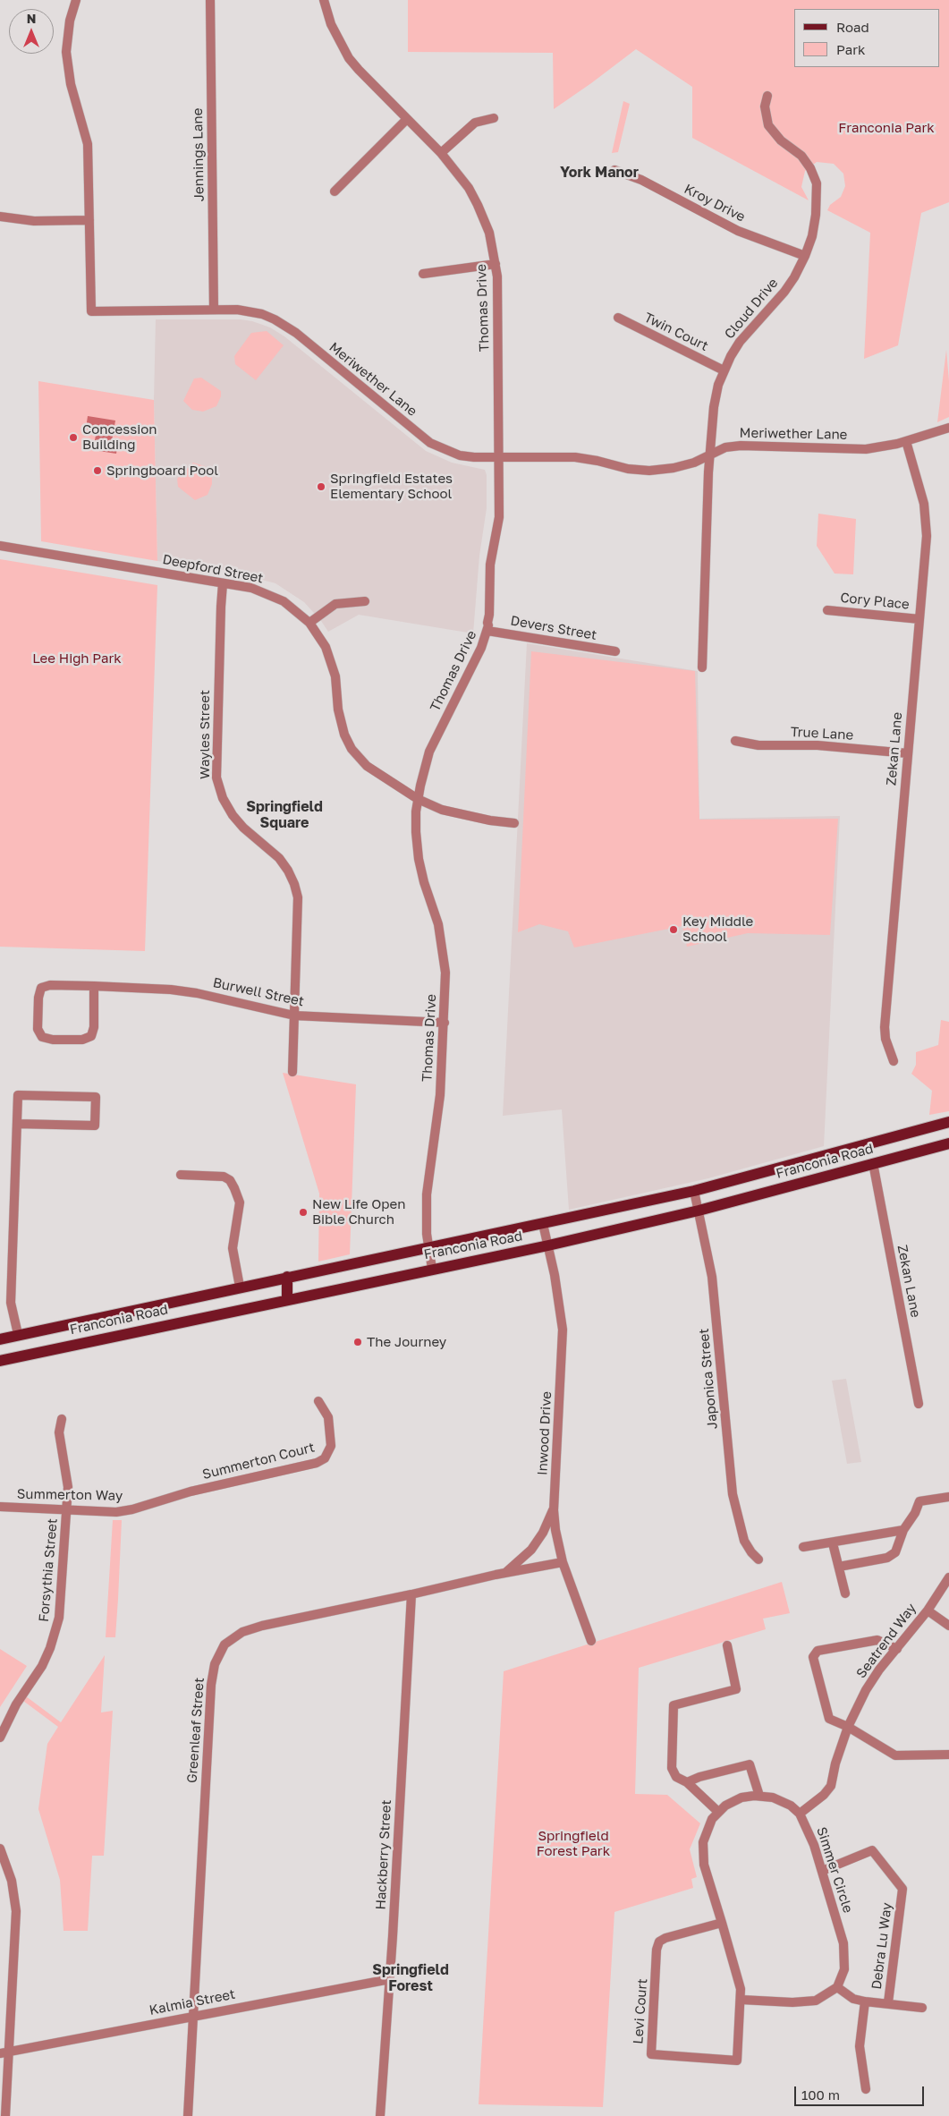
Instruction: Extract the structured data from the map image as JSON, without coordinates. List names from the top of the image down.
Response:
{
  "streets": {
    "main road": ["Franconia Road"],
    "street": [
      "Jennings Lane",
      "Kroy Drive",
      "Thomas Drive",
      "Cloud Drive",
      "Twin Court",
      "Meriwether Lane",
      "Deepford Street",
      "Cory Place",
      "Devers Street",
      "True Lane",
      "Wayles Street",
      "Zekan Lane",
      "Burwell Street",
      "Japonica Street",
      "Inwood Drive",
      "Summerton Court",
      "Summerton Way",
      "Forsythia Street",
      "Seatrend Way",
      "Greenleaf Street",
      "Hackberry Street",
      "Simmer Circle",
      "Debra Lu Way",
      "Kalmia Street",
      "Levi Court"
    ]
  },
  "crossings": [
    ["Jennings Lane", "Meriwether Lane"],
    ["Kroy Drive", "Cloud Drive"],
    ["Thomas Drive", "Meriwether Lane"],
    ["Thomas Drive", "Deepford Street"],
    ["Thomas Drive", "Devers Street"],
    ["Thomas Drive", "Burwell Street"],
    ["Thomas Drive", "Franconia Road"],
    ["Cloud Drive", "Twin Court"],
    ["Cloud Drive", "Meriwether Lane"],
    ["Meriwether Lane", "Zekan Lane"],
    ["Deepford Street", "Wayles Street"],
    ["Cory Place", "Zekan Lane"],
    ["True Lane", "Zekan Lane"],
    ["Wayles Street", "Burwell Street"],
    ["Zekan Lane", "Franconia Road"],
    ["Franconia Road", "Japonica Street"],
    ["Franconia Road", "Inwood Drive"],
    ["Inwood Drive", "Greenleaf Street"],
    ["Summerton Court", "Summerton Way"],
    ["Summerton Way", "Forsythia Street"],
    ["Seatrend Way", "Simmer Circle"],
    ["Greenleaf Street", "Hackberry Street"],
    ["Greenleaf Street", "Kalmia Street"],
    ["Hackberry Street", "Kalmia Street"],
    ["Simmer Circle", "Debra Lu Way"],
    ["Simmer Circle", "Levi Court"]
  ],
  "districts": ["York Manor", "Springfield Square", "Springfield Forest"],
  "parks": ["Franconia Park", "Lee High Park", "Springfield Forest Park"],
  "places": [
    "Concession Building",
    "Springboard Pool",
    "Springfield Estates Elementary School",
    "Key Middle School",
    "New Life Open Bible Church",
    "The Journey"
  ],
  "legend": ["Road", "Park"],
  "scale_bar": "100 m",
  "north": "top"
}
